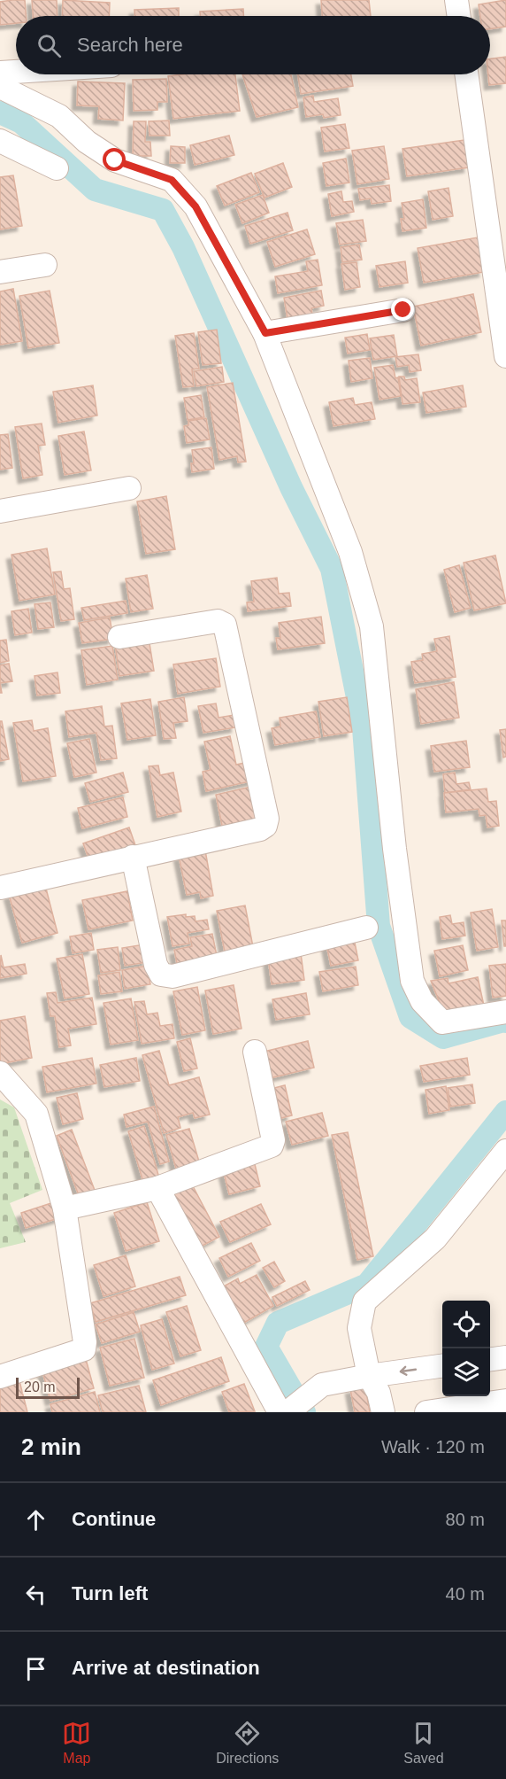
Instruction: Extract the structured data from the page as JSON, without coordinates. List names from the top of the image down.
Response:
{
  "scale_bar": "20 m",
  "page": {
    "search": "Search here",
    "scale": "20 m",
    "heading": ["2 min", "Walk · 120 m"],
    "list": [
      ["Continue", "80 m"],
      ["Turn left", "40 m"],
      "Arrive at destination"
    ],
    "nav": ["Map", "Directions", "Saved"]
  }
}
